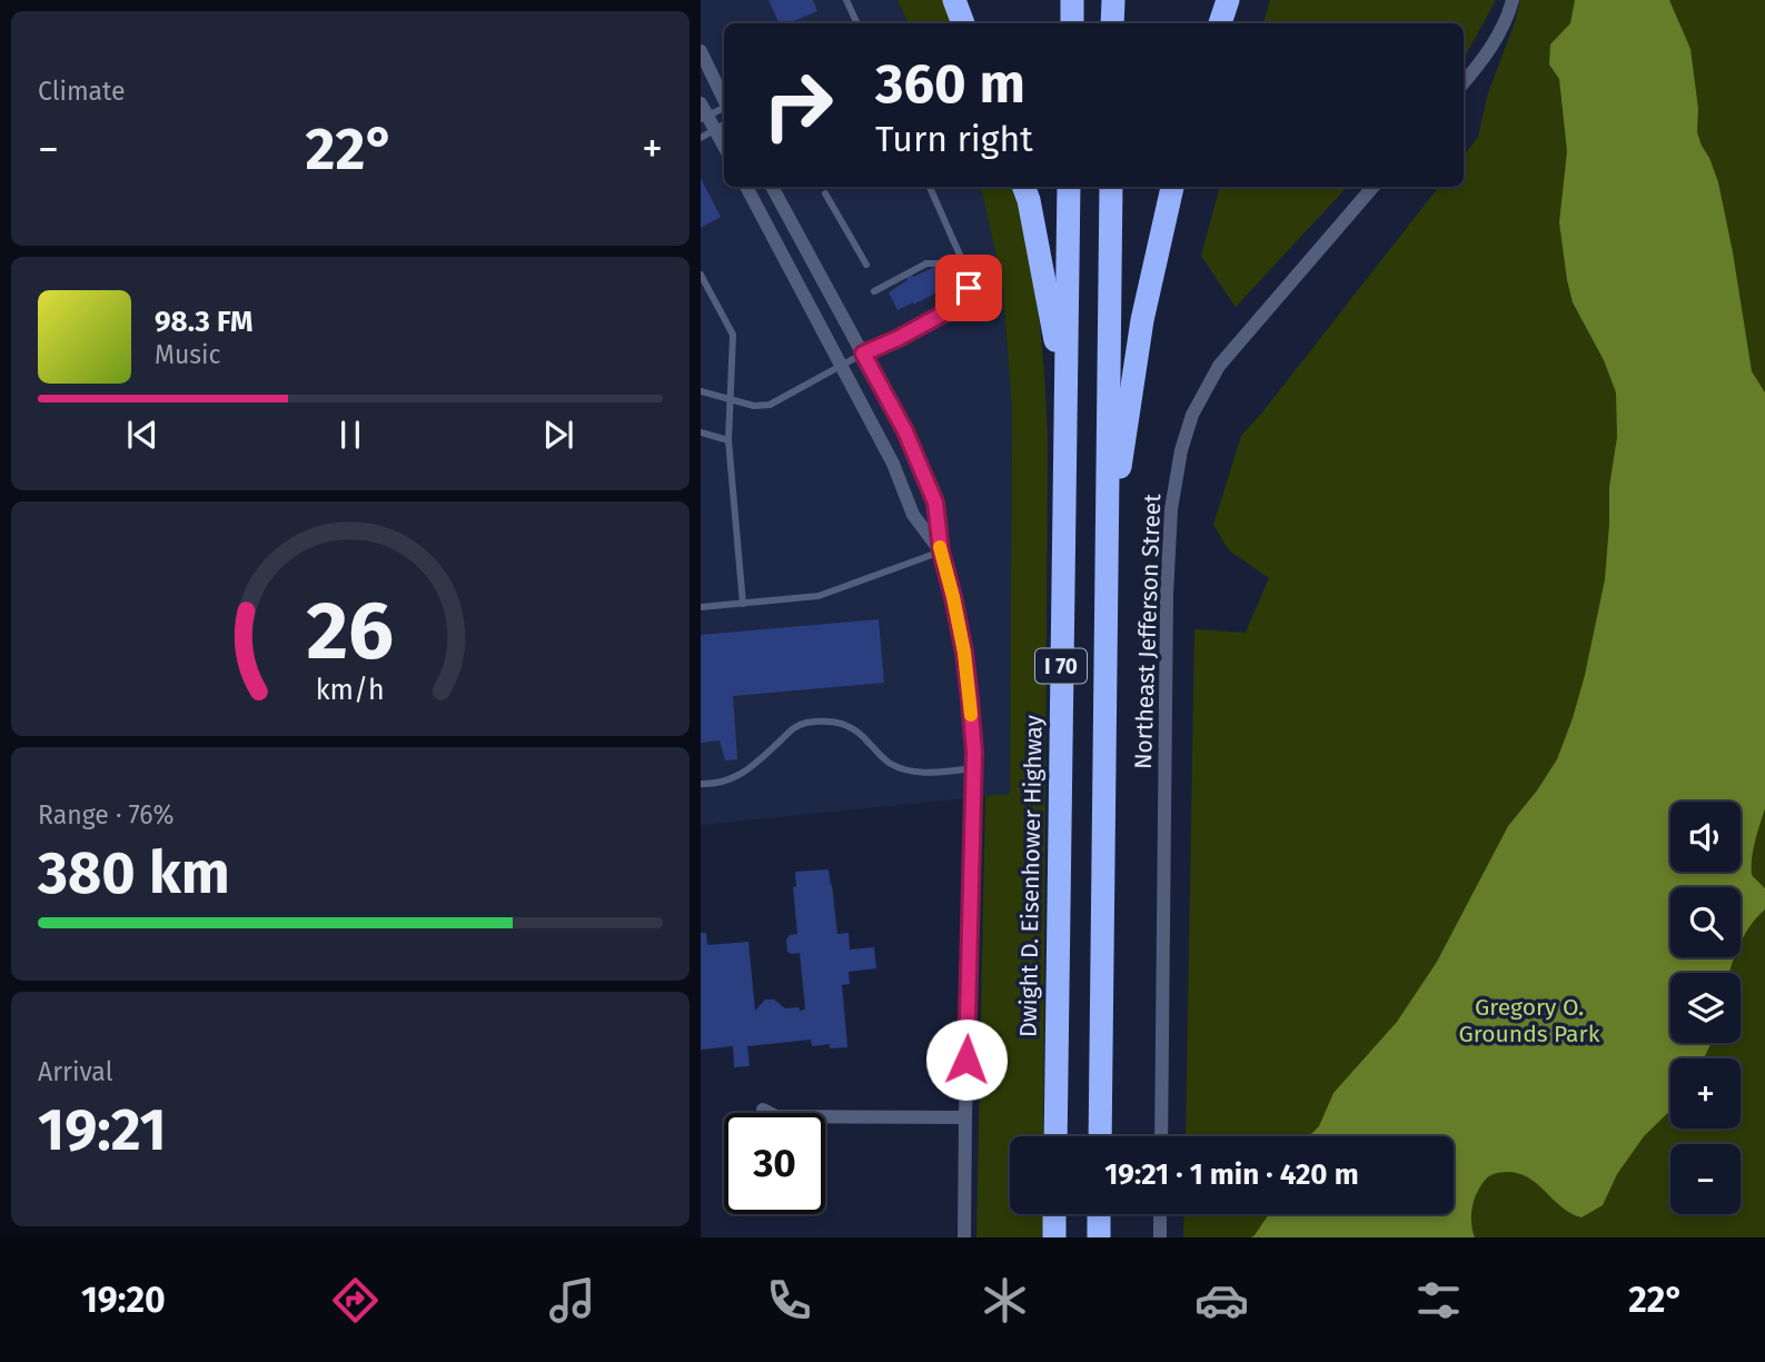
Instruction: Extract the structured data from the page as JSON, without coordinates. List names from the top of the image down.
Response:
{
  "streets": {
    "highway": ["I 70", "Dwight D. Eisenhower Highway"],
    "street": ["Northeast Jefferson Street"]
  },
  "parks": ["Gregory O. Grounds Park"],
  "page": {
    "tile": [
      "Climate",
      ["Range · 76%", "380 km"],
      ["Arrival", "19:21"]
    ],
    "turn": ["360 m", "Turn right"],
    "heat": ["−", "22°", "+"],
    "song": ["98.3 FM", "Music"],
    "map_buttons": ["+", "−"],
    "limit": "30",
    "trip": "19:21 · 1 min · 420 m",
    "tabs": ["19:20", "22°"],
    "gauge": ["26", "km/h"]
  }
}
